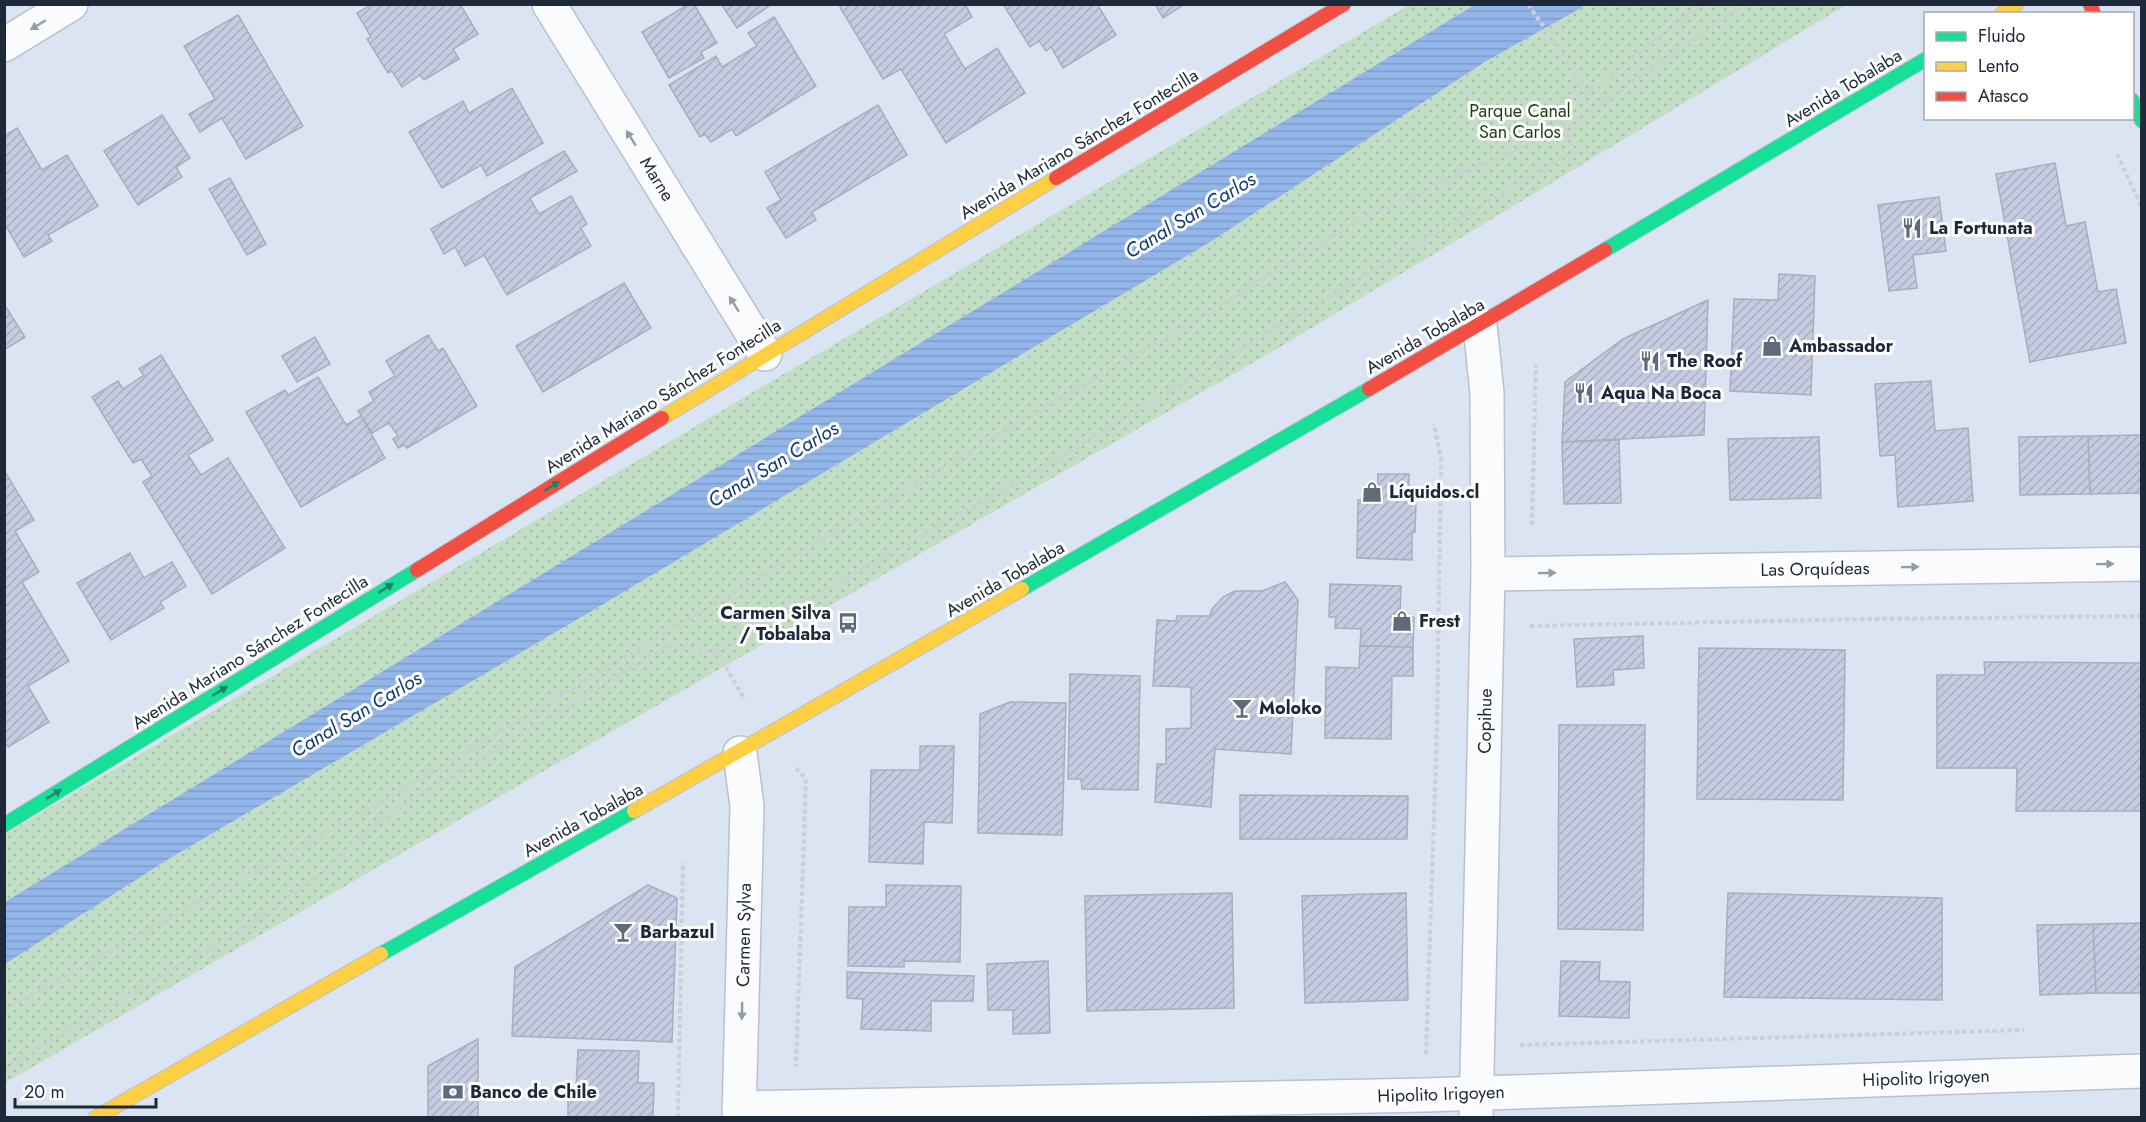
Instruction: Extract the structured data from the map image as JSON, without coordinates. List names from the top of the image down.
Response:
{
  "streets": {
    "main road": ["Avenida Tobalaba", "Avenida Mariano Sánchez Fontecilla"],
    "street": [
      "Marne",
      "Las Orquídeas",
      "Copihue",
      "Carmen Sylva",
      "Hipolito Irigoyen"
    ]
  },
  "crossings": [
    ["Avenida Tobalaba", "Copihue"],
    ["Avenida Tobalaba", "Carmen Sylva"],
    ["Avenida Mariano Sánchez Fontecilla", "Marne"],
    ["Las Orquídeas", "Copihue"],
    ["Copihue", "Hipolito Irigoyen"],
    ["Carmen Sylva", "Hipolito Irigoyen"]
  ],
  "one_way": [
    "Avenida Mariano Sánchez Fontecilla",
    "Marne",
    "Las Orquídeas",
    "Carmen Sylva"
  ],
  "water": ["Canal San Carlos"],
  "parks": ["Parque Canal San Carlos"],
  "places": {
    "restaurant": ["La Fortunata", "The Roof", "Aqua Na Boca"],
    "shop": ["Ambassador", "Líquidos.cl", "Frest"],
    "bus stop": ["Carmen Silva / Tobalaba"],
    "bar": ["Moloko", "Barbazul"],
    "bank": ["Banco de Chile"]
  },
  "legend": ["Fluido", "Lento", "Atasco"],
  "scale_bar": "20 m"
}
